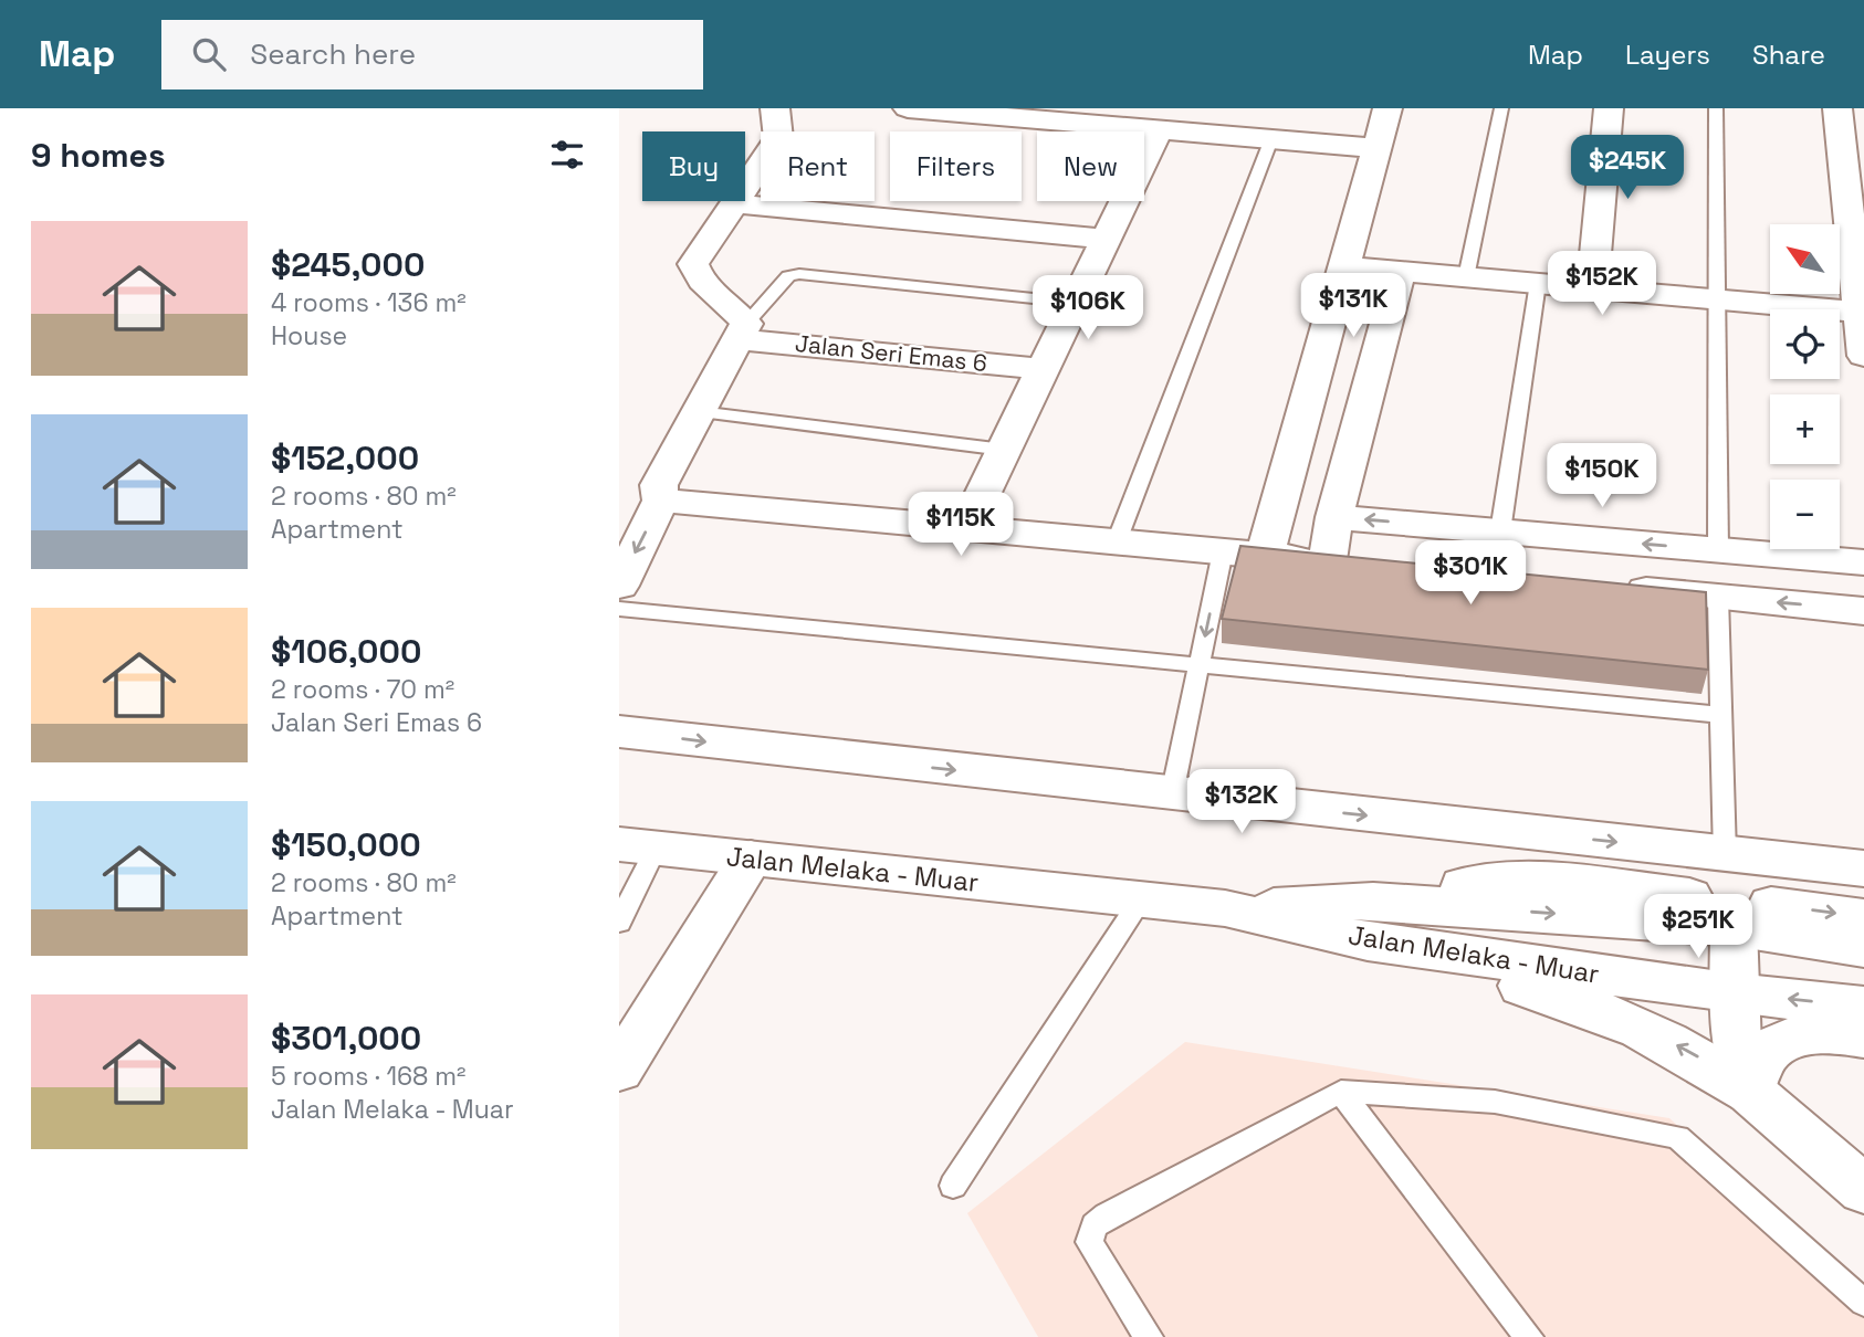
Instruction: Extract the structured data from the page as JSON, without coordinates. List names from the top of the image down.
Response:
{
  "streets": {
    "street": ["Jalan Seri Emas 6", "Jalan Melaka - Muar"]
  },
  "north": "top left",
  "page": {
    "header": "Map",
    "search": "Search here",
    "nav": ["Map", "Layers", "Share"],
    "heading": "9 homes",
    "chip": [
      "Buy",
      "Rent",
      "Filters",
      "New"
    ],
    "price": [
      "$245K",
      "$152K",
      "$131K",
      "$106K",
      "$150K",
      "$115K",
      "$301K",
      "$132K",
      "$251K"
    ],
    "list": [
      {
        "name": "$245,000",
        "note": "4 rooms · 136 m² · House"
      },
      {
        "name": "$152,000",
        "note": "2 rooms · 80 m² · Apartment"
      },
      {
        "name": "$106,000",
        "note": "2 rooms · 70 m² · Jalan Seri Emas 6"
      },
      {
        "name": "$150,000",
        "note": "2 rooms · 80 m² · Apartment"
      },
      {
        "name": "$301,000",
        "note": "5 rooms · 168 m² · Jalan Melaka - Muar"
      }
    ],
    "map_buttons": ["+", "−"]
  }
}
